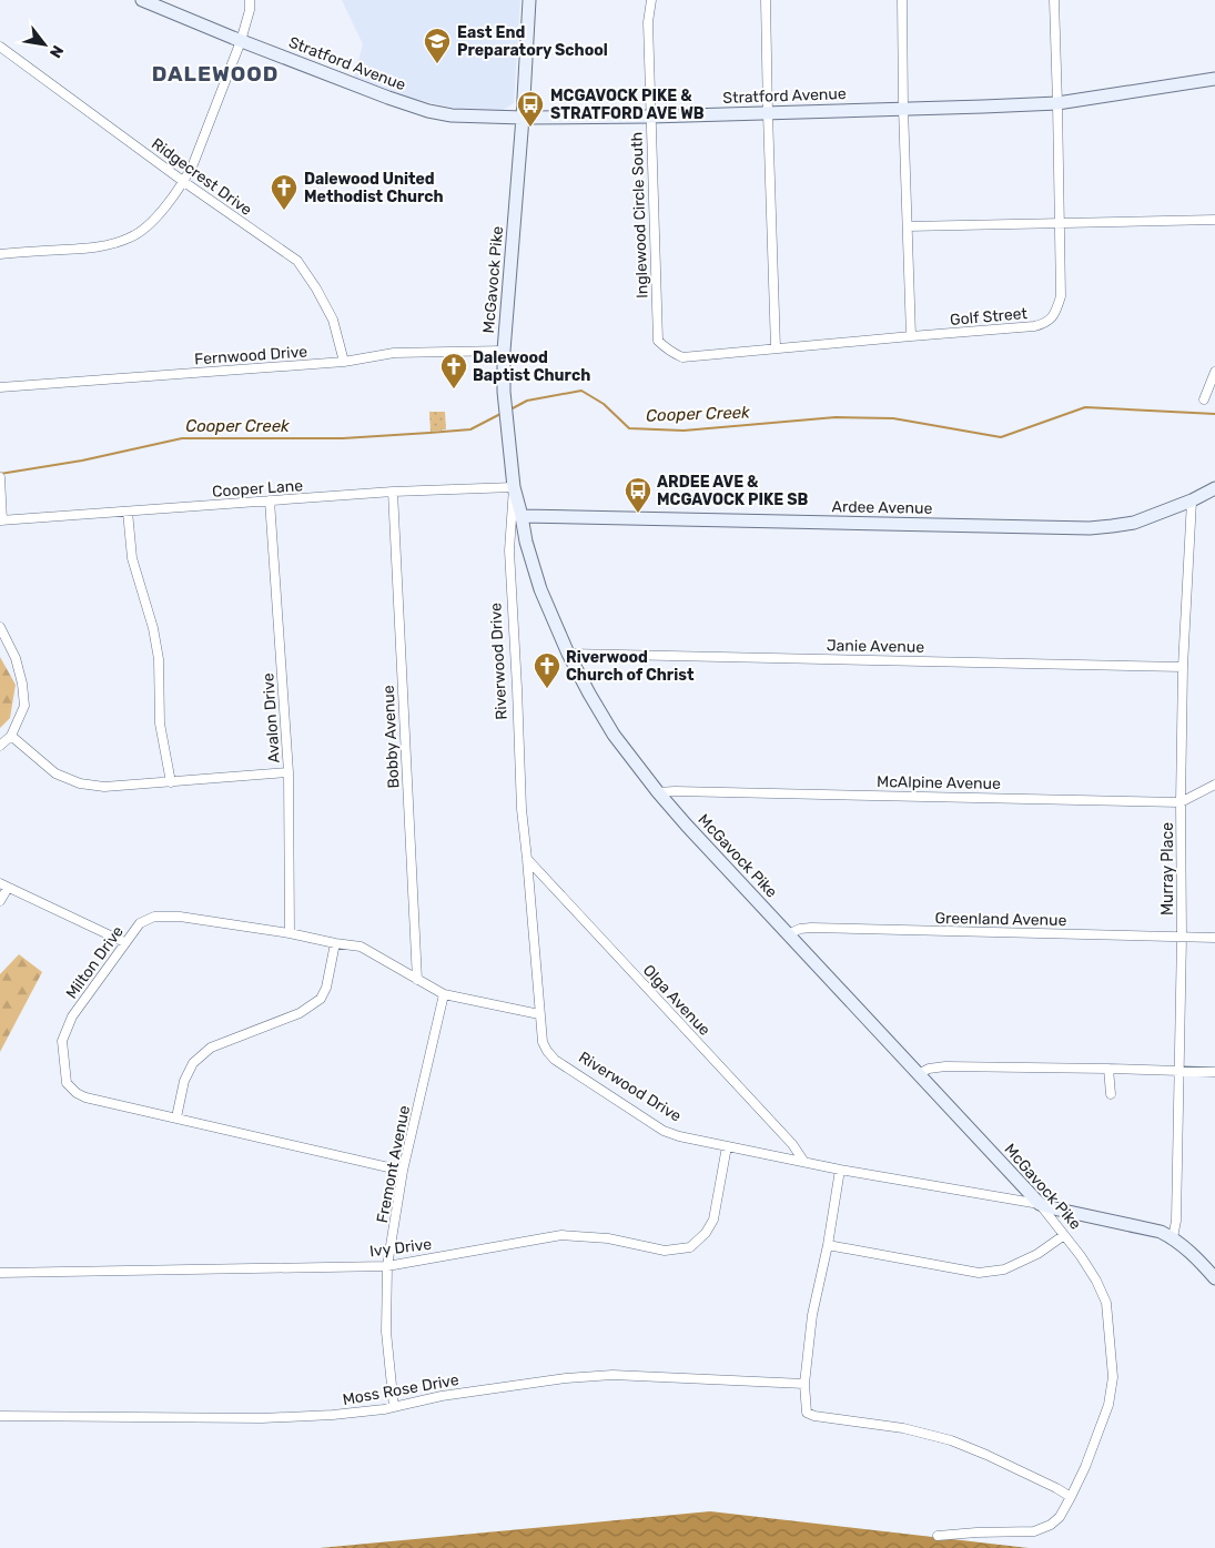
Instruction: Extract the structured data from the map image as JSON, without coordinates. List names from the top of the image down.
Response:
{
  "streets": {
    "street": [
      "Stratford Avenue",
      "Ridgecrest Drive",
      "Inglewood Circle South",
      "McGavock Pike",
      "Golf Street",
      "Fernwood Drive",
      "Cooper Lane",
      "Ardee Avenue",
      "Janie Avenue",
      "Riverwood Drive",
      "Avalon Drive",
      "Bobby Avenue",
      "McAlpine Avenue",
      "Murray Place",
      "Greenland Avenue",
      "Milton Drive",
      "Olga Avenue",
      "Fremont Avenue",
      "Ivy Drive",
      "Moss Rose Drive"
    ]
  },
  "crossings": [
    ["Stratford Avenue", "Inglewood Circle South"],
    ["Stratford Avenue", "McGavock Pike"],
    ["Stratford Avenue", "Golf Street"],
    ["Ridgecrest Drive", "Fernwood Drive"],
    ["Inglewood Circle South", "Golf Street"],
    ["McGavock Pike", "Fernwood Drive"],
    ["McGavock Pike", "Cooper Lane"],
    ["McGavock Pike", "Ardee Avenue"],
    ["McGavock Pike", "Janie Avenue"],
    ["McGavock Pike", "Riverwood Drive"],
    ["McGavock Pike", "McAlpine Avenue"],
    ["McGavock Pike", "Greenland Avenue"],
    ["Cooper Lane", "Avalon Drive"],
    ["Cooper Lane", "Bobby Avenue"],
    ["Ardee Avenue", "Riverwood Drive"],
    ["Ardee Avenue", "Murray Place"],
    ["Janie Avenue", "Murray Place"],
    ["Riverwood Drive", "Murray Place"],
    ["Riverwood Drive", "Milton Drive"],
    ["Riverwood Drive", "Olga Avenue"],
    ["Riverwood Drive", "Ivy Drive"],
    ["Avalon Drive", "Milton Drive"],
    ["Bobby Avenue", "Milton Drive"],
    ["McAlpine Avenue", "Murray Place"],
    ["Murray Place", "Greenland Avenue"],
    ["Milton Drive", "Fremont Avenue"],
    ["Fremont Avenue", "Ivy Drive"],
    ["Fremont Avenue", "Moss Rose Drive"]
  ],
  "districts": ["DALEWOOD"],
  "water": ["Cooper Creek"],
  "places": {
    "school or university": ["East End Preparatory School"],
    "bus stop": ["MCGAVOCK PIKE & STRATFORD AVE WB", "ARDEE AVE & MCGAVOCK PIKE SB"],
    "church": ["Dalewood United Methodist Church", "Dalewood Baptist Church", "Riverwood Church of Christ"]
  },
  "north": "bottom right"
}
